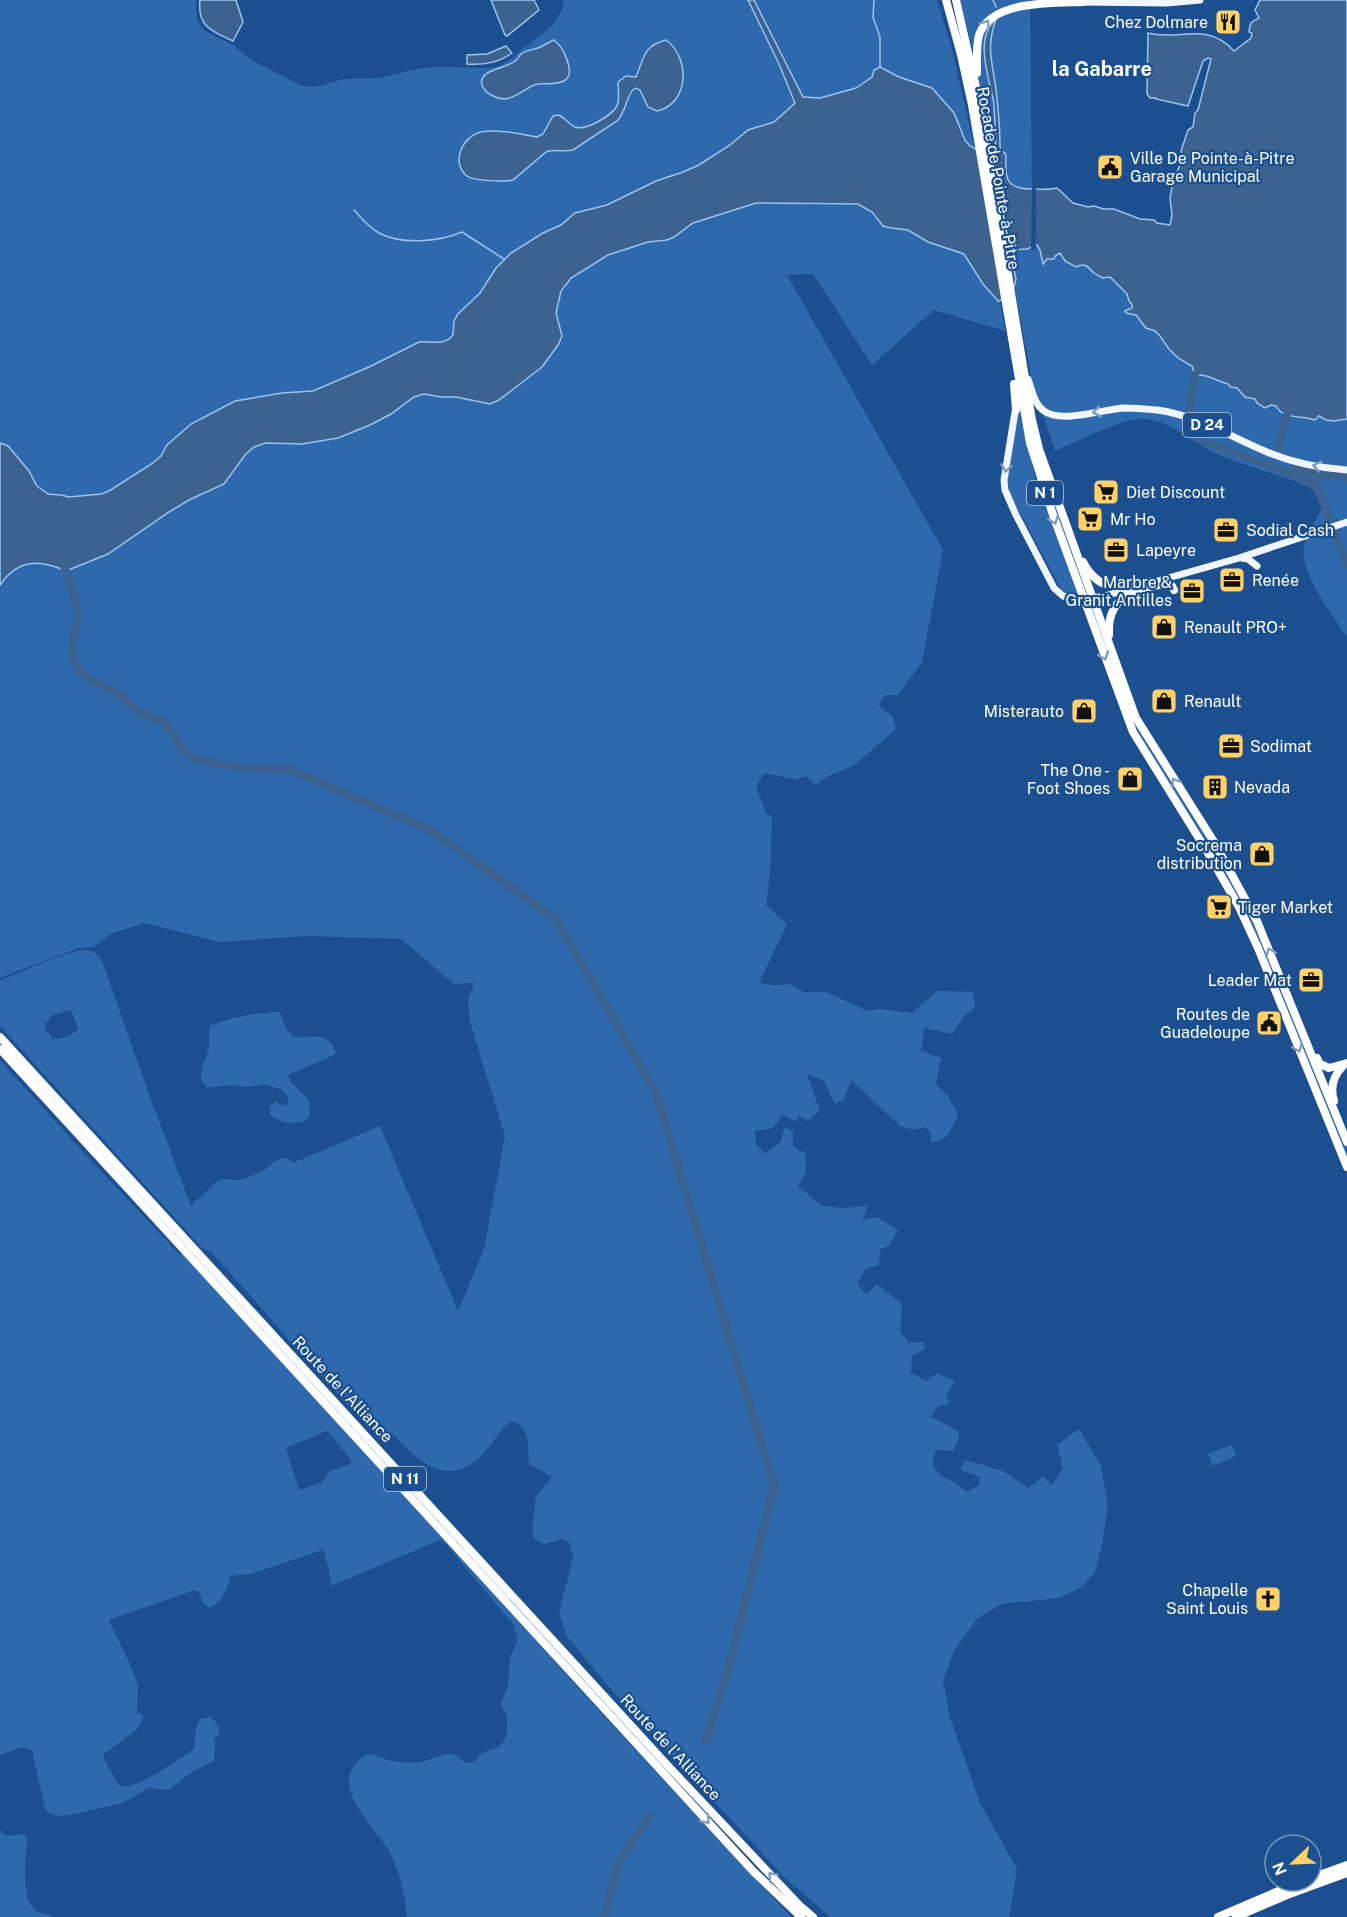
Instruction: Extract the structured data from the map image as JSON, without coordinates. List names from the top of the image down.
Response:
{
  "streets": {
    "highway": [
      "Rocade de Pointe-à-Pitre",
      "N 1",
      "Route de l'Alliance",
      "N 11"
    ],
    "main road": ["D 24"]
  },
  "crossings": [
    ["Rocade de Pointe-à-Pitre", "D 24"],
    ["Rocade de Pointe-à-Pitre", "N 1"],
    ["D 24", "N 1"]
  ],
  "districts": ["la Gabarre"],
  "places": {
    "restaurant": ["Chez Dolmare"],
    "public building": ["Ville De Pointe-à-Pitre Garage Municipal", "Routes de Guadeloupe"],
    "supermarket": ["Diet Discount", "Mr Ho", "Tiger Market"],
    "office": [
      "Sodial Cash",
      "Lapeyre",
      "Renée",
      "Marbre & Granit Antilles",
      "Sodimat",
      "Leader Mat"
    ],
    "shop": [
      "Renault PRO+",
      "Renault",
      "Misterauto",
      "The One - Foot Shoes",
      "Socrema distribution"
    ],
    "building": ["Nevada"],
    "church": ["Chapelle Saint Louis"]
  },
  "north": "bottom left"
}
